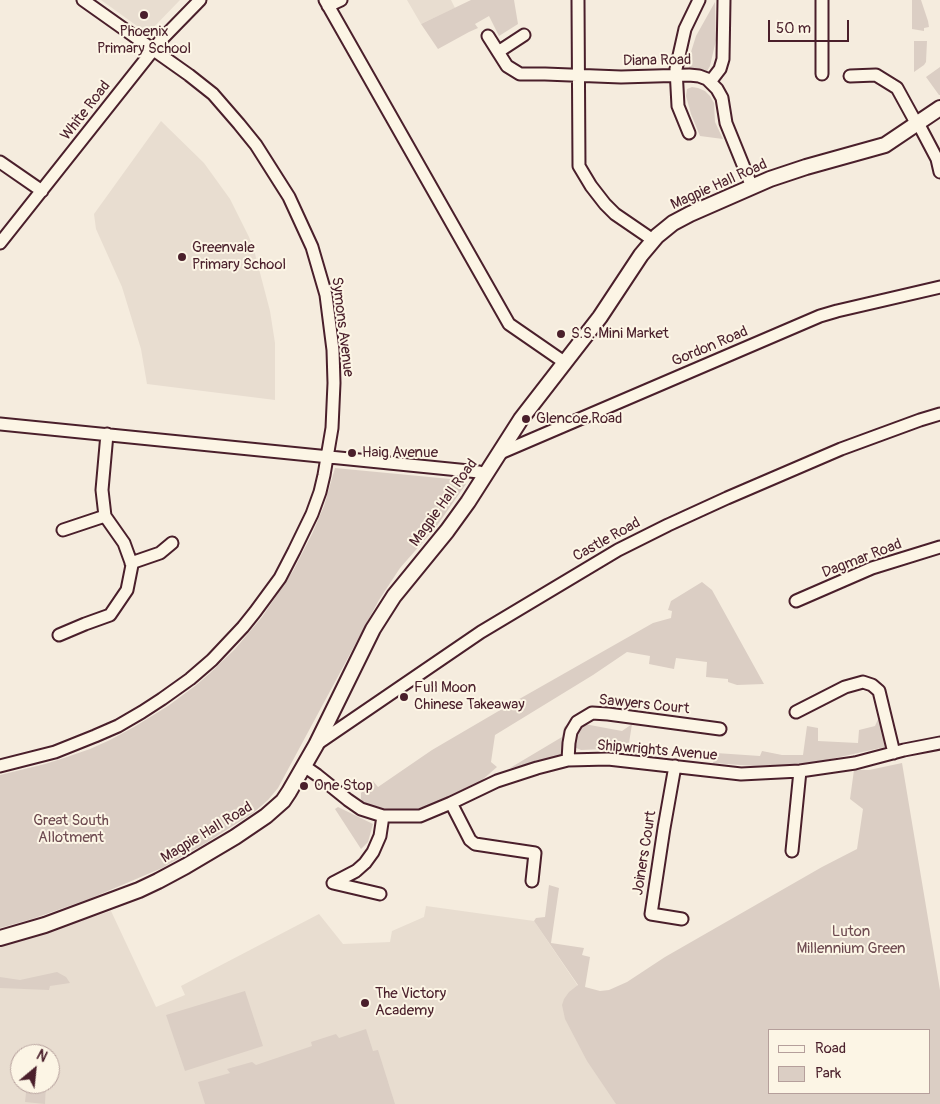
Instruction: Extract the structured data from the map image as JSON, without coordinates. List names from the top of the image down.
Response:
{
  "streets": {
    "street": [
      "Diana Road",
      "White Road",
      "Magpie Hall Road",
      "Symons Avenue",
      "Gordon Road",
      "Castle Road",
      "Dagmar Road",
      "Sawyers Court",
      "Shipwrights Avenue",
      "Joiners Court"
    ]
  },
  "crossings": [
    ["White Road", "Symons Avenue"],
    ["Magpie Hall Road", "Gordon Road"],
    ["Magpie Hall Road", "Castle Road"],
    ["Magpie Hall Road", "Shipwrights Avenue"],
    ["Sawyers Court", "Shipwrights Avenue"],
    ["Shipwrights Avenue", "Joiners Court"]
  ],
  "parks": ["Great South Allotment", "Luton Millennium Green"],
  "places": [
    "Phoenix Primary School",
    "Greenvale Primary School",
    "S.S. Mini Market",
    "Glencoe Road",
    "Haig Avenue",
    "Full Moon Chinese Takeaway",
    "One Stop",
    "The Victory Academy"
  ],
  "legend": ["Road", "Park"],
  "scale_bar": "50 m",
  "north": "top right"
}
